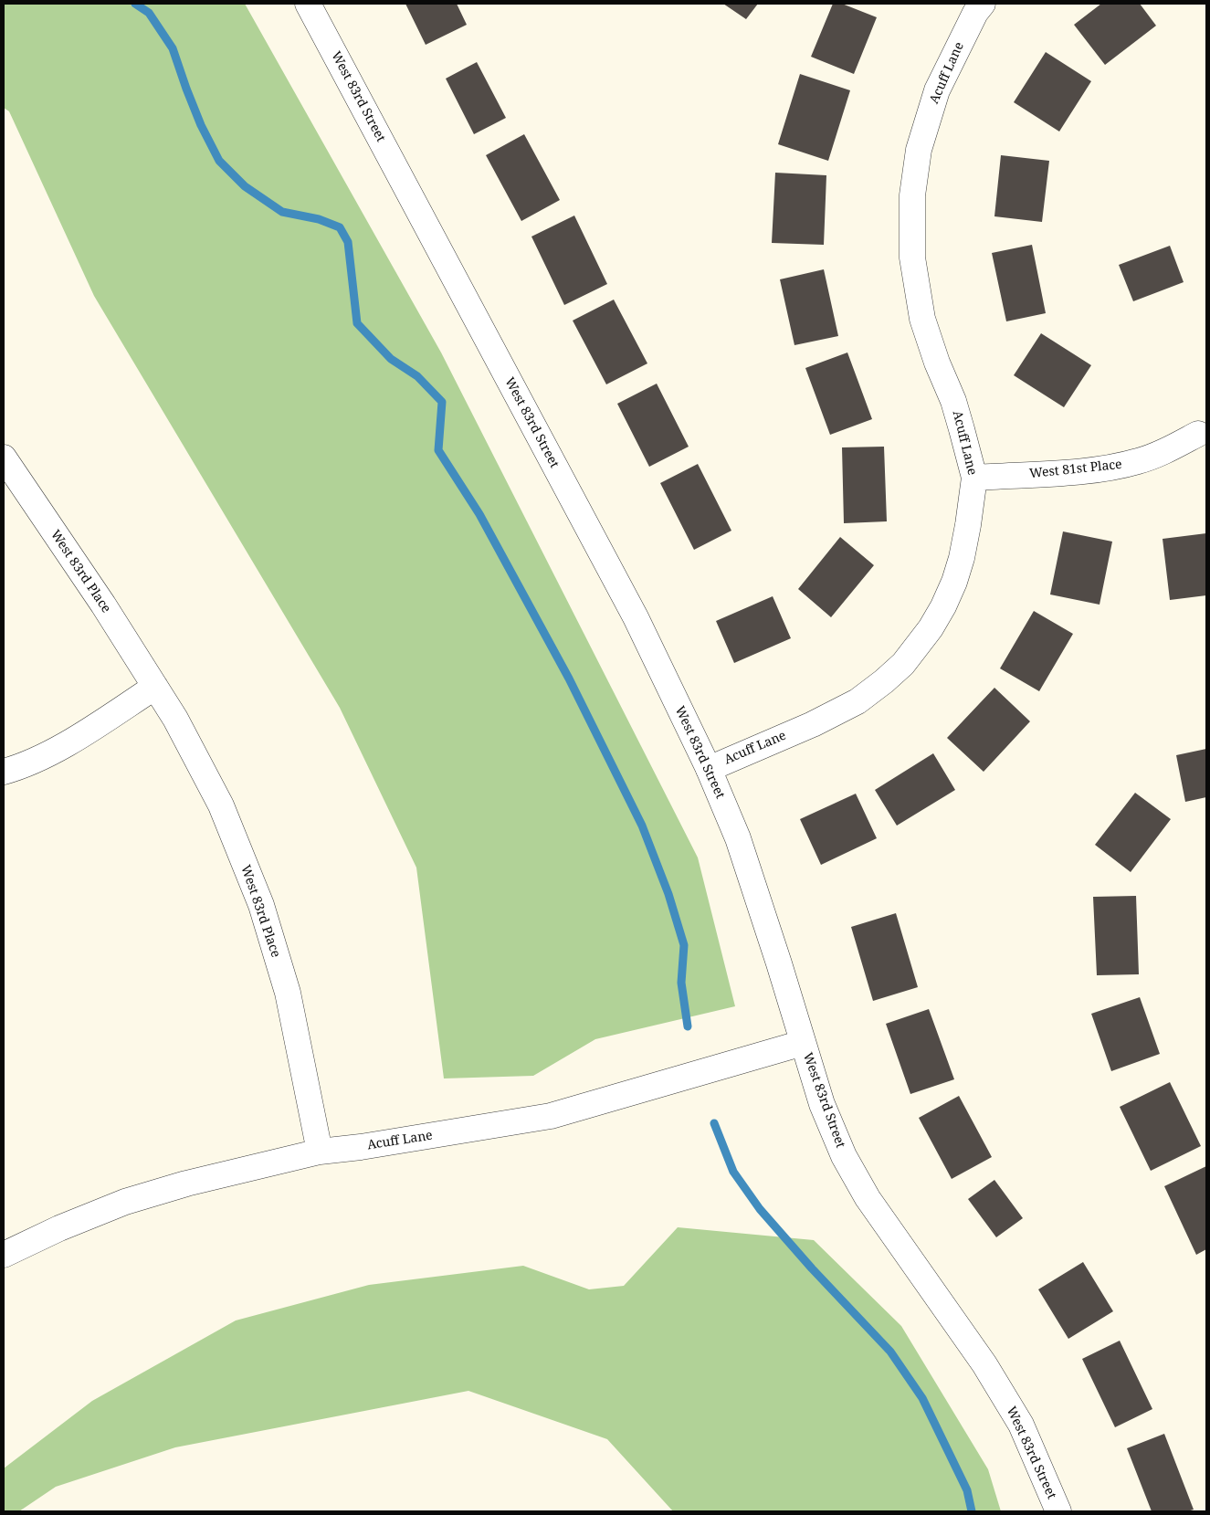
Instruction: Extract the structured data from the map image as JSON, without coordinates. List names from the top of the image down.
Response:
{
  "streets": {
    "street": [
      "Acuff Lane",
      "West 83rd Street",
      "West 81st Place",
      "West 83rd Place"
    ]
  },
  "crossings": [
    ["Acuff Lane", "West 83rd Street"],
    ["Acuff Lane", "West 81st Place"],
    ["Acuff Lane", "West 83rd Place"]
  ]
}
